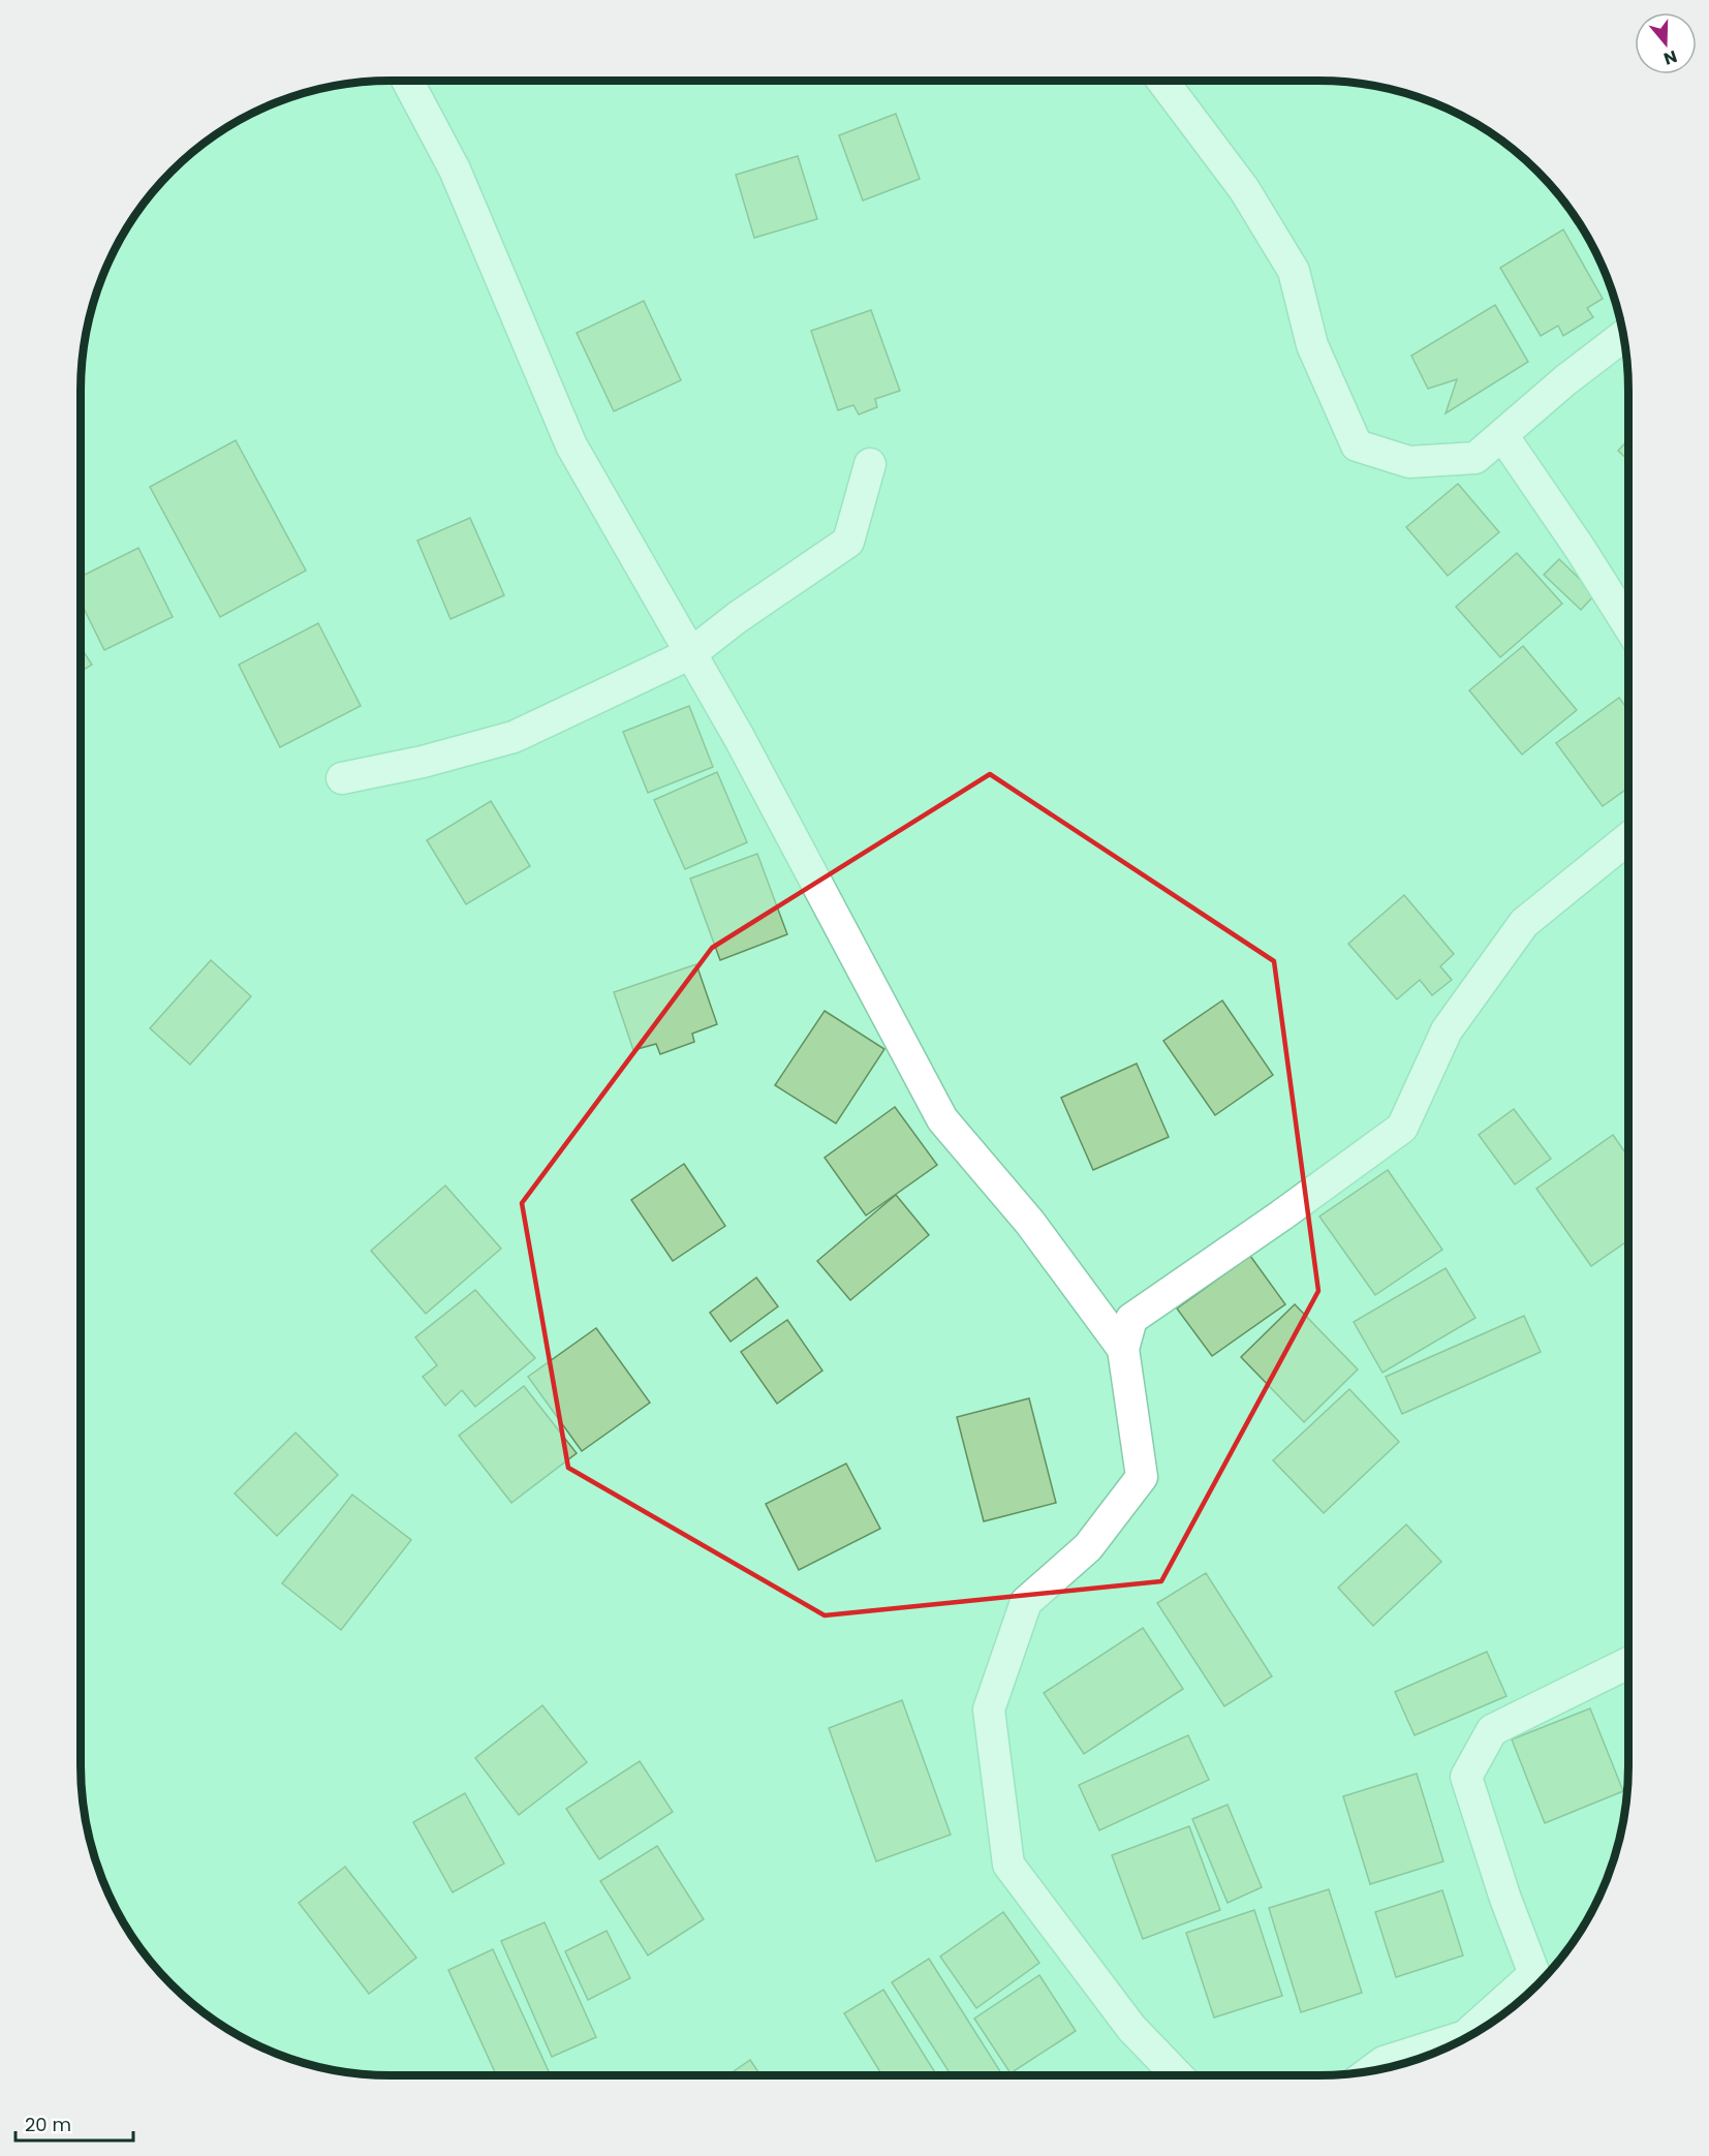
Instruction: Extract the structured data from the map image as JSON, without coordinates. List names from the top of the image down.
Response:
{
  "scale_bar": "20 m",
  "north": "bottom"
}
